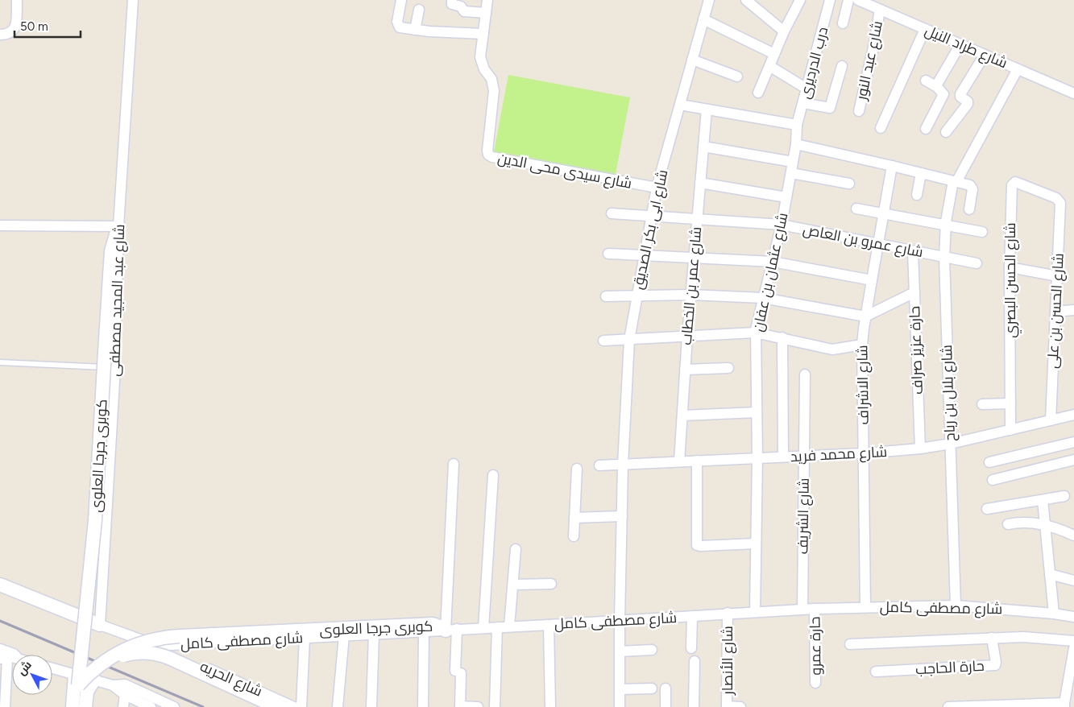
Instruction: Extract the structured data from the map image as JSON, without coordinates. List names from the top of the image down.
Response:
{
  "streets": {
    "street": [
      "شارع طراد النيل",
      "شارع عبد النور",
      "درب الدرديرى",
      "شارع سيدى محى الدين",
      "شارع ابى بكر الصديق",
      "شارع عمرو بن العاص",
      "شارع عثمان بن عفان",
      "شارع الحسن البصري",
      "شارع عمر بن الخطاب",
      "شارع عبد المجيد مصطفى",
      "شارع الحسن بن على",
      "حارة عزيز صراف",
      "شارع الاشراف",
      "شارع بلال بن رباح",
      "شارع محمد فريد",
      "كوبرى جرجا العلوى",
      "شارع الشريف",
      "شارع مصطفى كامل",
      "حارة عمرو",
      "شارع الأنصار",
      "حارة الحاجب",
      "شارع الحريه"
    ]
  },
  "crossings": [
    ["شارع طراد النيل", "شارع عبد النور"],
    ["شارع طراد النيل", "شارع بلال بن رباح"],
    ["درب الدرديرى", "شارع عثمان بن عفان"],
    ["شارع سيدى محى الدين", "شارع ابى بكر الصديق"],
    ["شارع ابى بكر الصديق", "شارع عمرو بن العاص"],
    ["شارع ابى بكر الصديق", "شارع محمد فريد"],
    ["شارع ابى بكر الصديق", "شارع مصطفى كامل"],
    ["شارع عمرو بن العاص", "شارع عثمان بن عفان"],
    ["شارع عمرو بن العاص", "شارع عمر بن الخطاب"],
    ["شارع عمرو بن العاص", "حارة عزيز صراف"],
    ["شارع عمرو بن العاص", "شارع الاشراف"],
    ["شارع عمرو بن العاص", "شارع بلال بن رباح"],
    ["شارع عثمان بن عفان", "شارع محمد فريد"],
    ["شارع عثمان بن عفان", "شارع مصطفى كامل"],
    ["شارع الحسن البصري", "شارع الحسن بن على"],
    ["شارع الحسن البصري", "شارع محمد فريد"],
    ["شارع عمر بن الخطاب", "شارع محمد فريد"],
    ["شارع عبد المجيد مصطفى", "كوبرى جرجا العلوى"],
    ["شارع عبد المجيد مصطفى", "شارع الحريه"],
    ["شارع الحسن بن على", "شارع محمد فريد"],
    ["حارة عزيز صراف", "شارع محمد فريد"],
    ["شارع الاشراف", "شارع محمد فريد"],
    ["شارع الاشراف", "شارع مصطفى كامل"],
    ["شارع بلال بن رباح", "شارع محمد فريد"],
    ["شارع بلال بن رباح", "شارع مصطفى كامل"],
    ["شارع محمد فريد", "شارع الشريف"],
    ["كوبرى جرجا العلوى", "شارع مصطفى كامل"],
    ["شارع الشريف", "شارع مصطفى كامل"],
    ["شارع مصطفى كامل", "حارة عمرو"],
    ["شارع مصطفى كامل", "شارع الأنصار"],
    ["شارع مصطفى كامل", "شارع الحريه"]
  ],
  "scale_bar": "50 m",
  "north": "top left"
}
